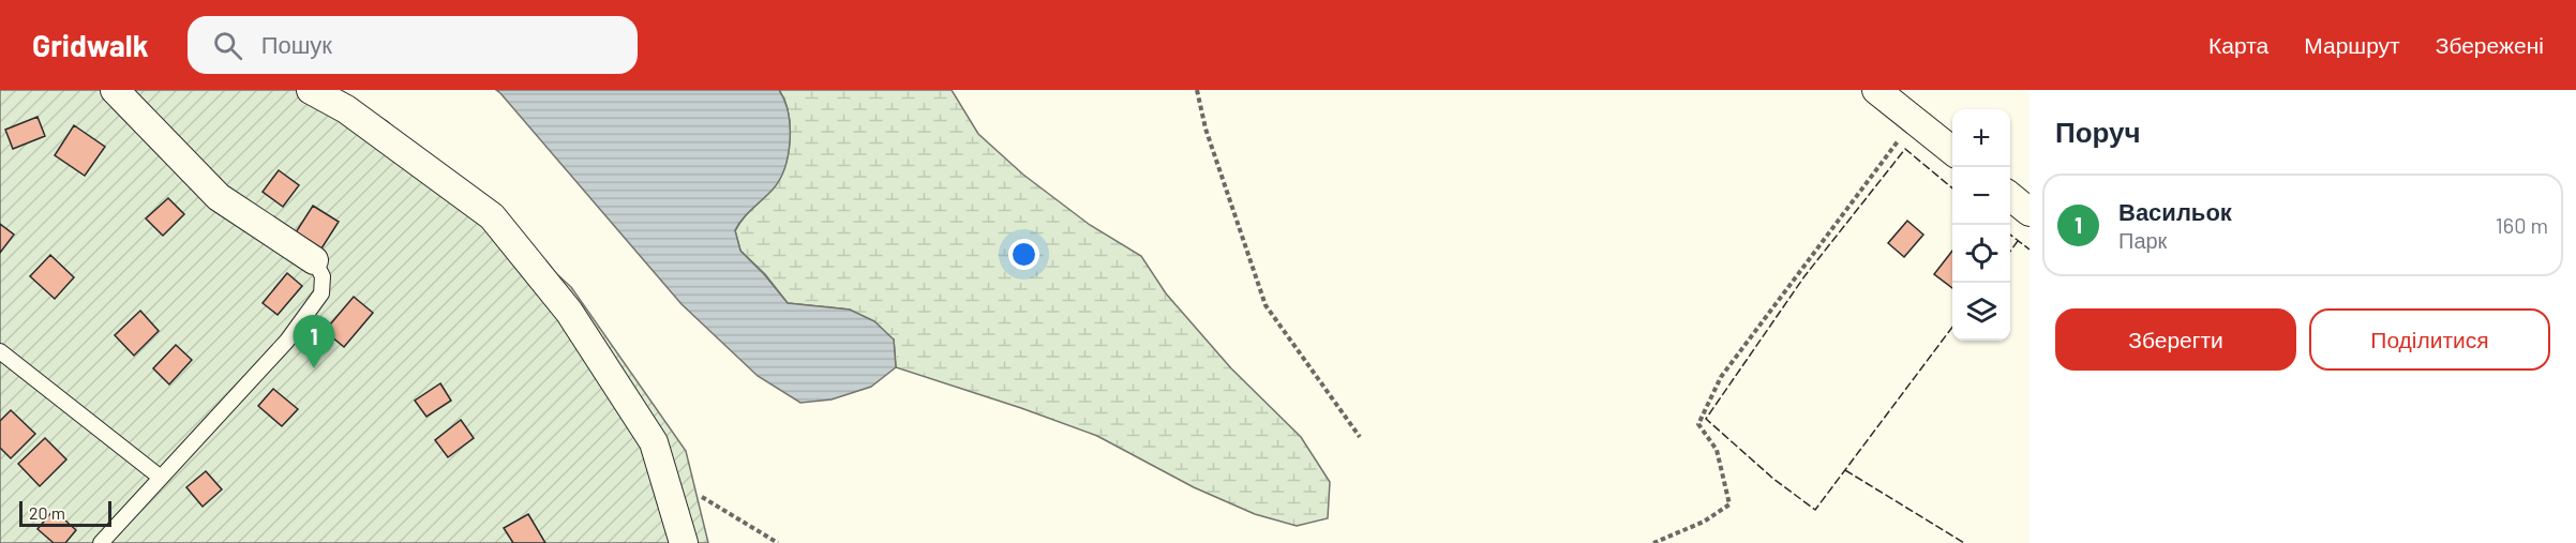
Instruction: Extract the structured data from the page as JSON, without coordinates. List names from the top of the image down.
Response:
{
  "scale_bar": "20 m",
  "page": {
    "header": "Gridwalk",
    "search": "Пошук",
    "nav": ["Карта", "Маршрут", "Збережені"],
    "heading": "Поруч",
    "map_buttons": ["+", "−"],
    "list": [
      {
        "mark": "1",
        "name": "Васильок",
        "note": "Парк",
        "value": "160 m"
      }
    ],
    "buttons": ["Зберегти", "Поділитися"],
    "pins": "1",
    "scale": "20 m"
  }
}
